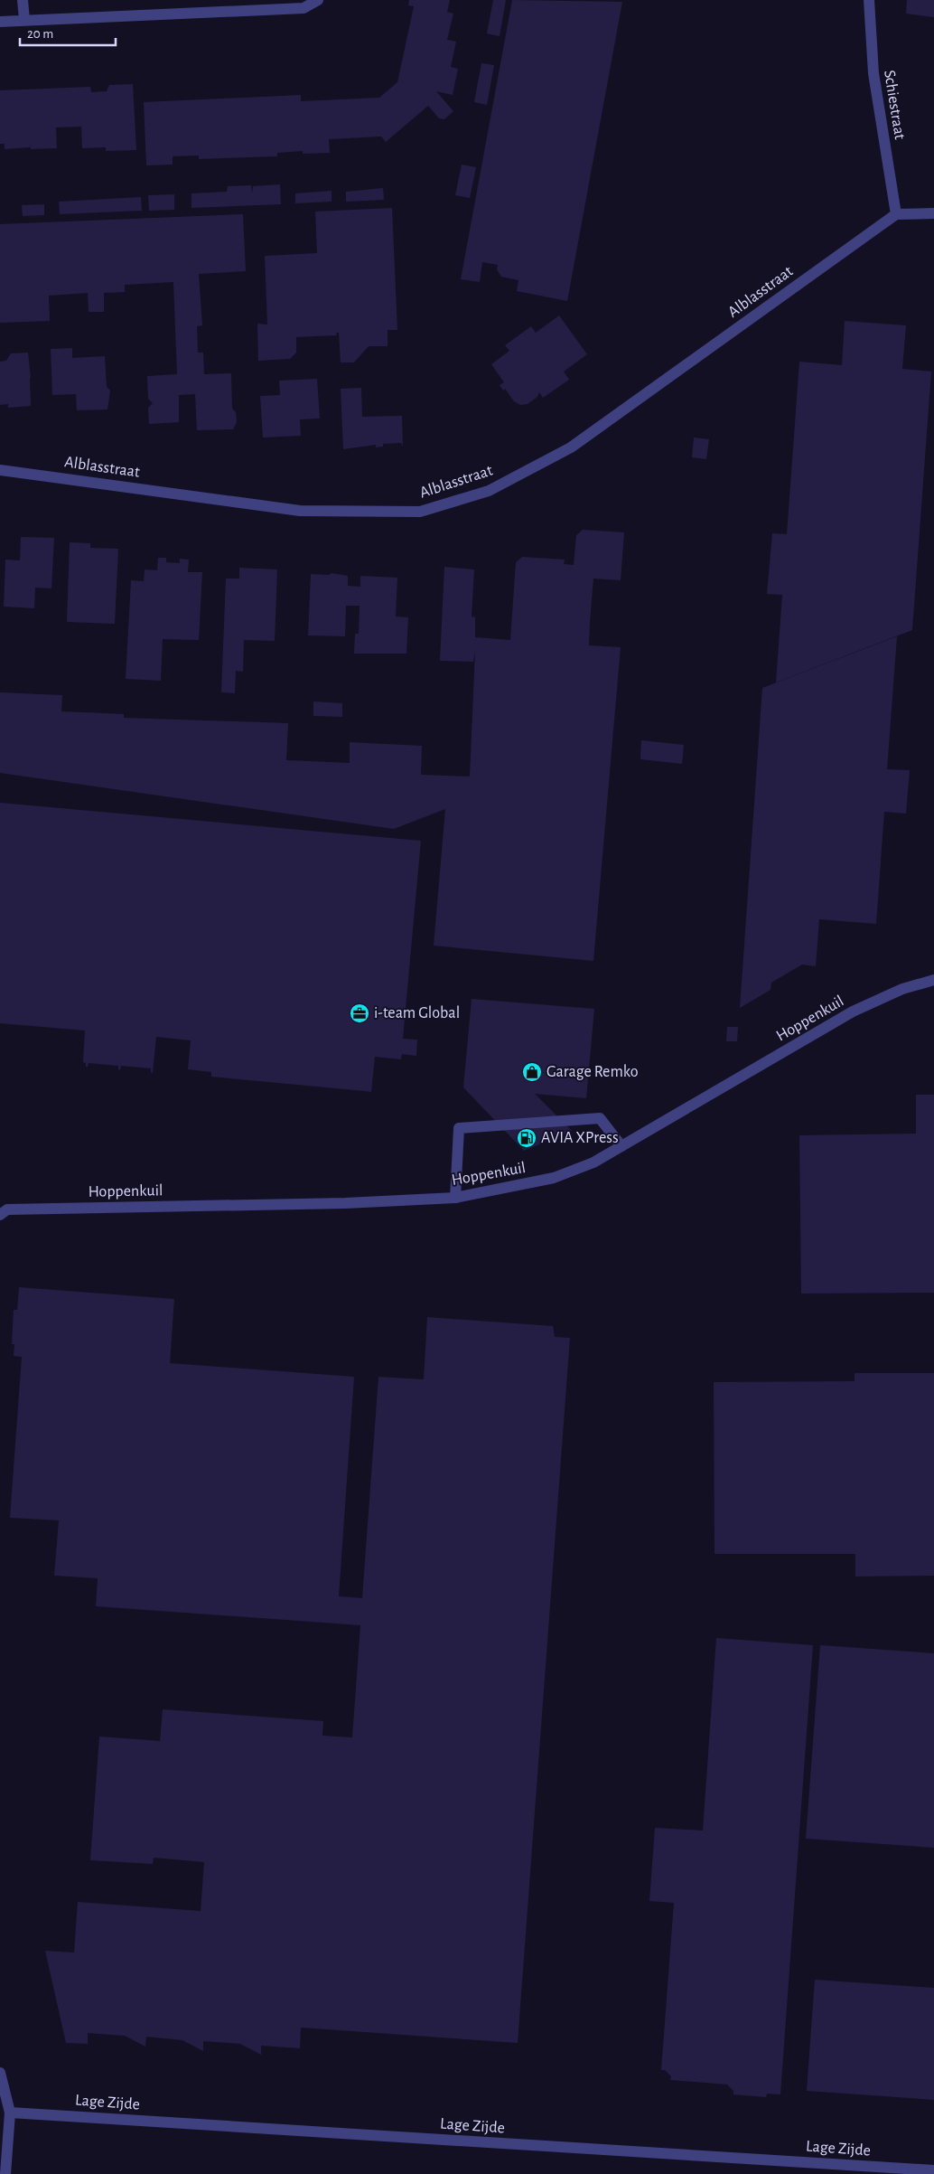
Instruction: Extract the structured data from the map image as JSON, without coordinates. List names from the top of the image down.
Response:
{
  "streets": {
    "street": [
      "Schiestraat",
      "Alblasstraat",
      "Hoppenkuil",
      "Lage Zijde"
    ]
  },
  "crossings": [
    ["Schiestraat", "Alblasstraat"]
  ],
  "places": {
    "office": ["i-team Global"],
    "shop": ["Garage Remko"],
    "fuel station": ["AVIA XPress"]
  },
  "scale_bar": "20 m"
}
